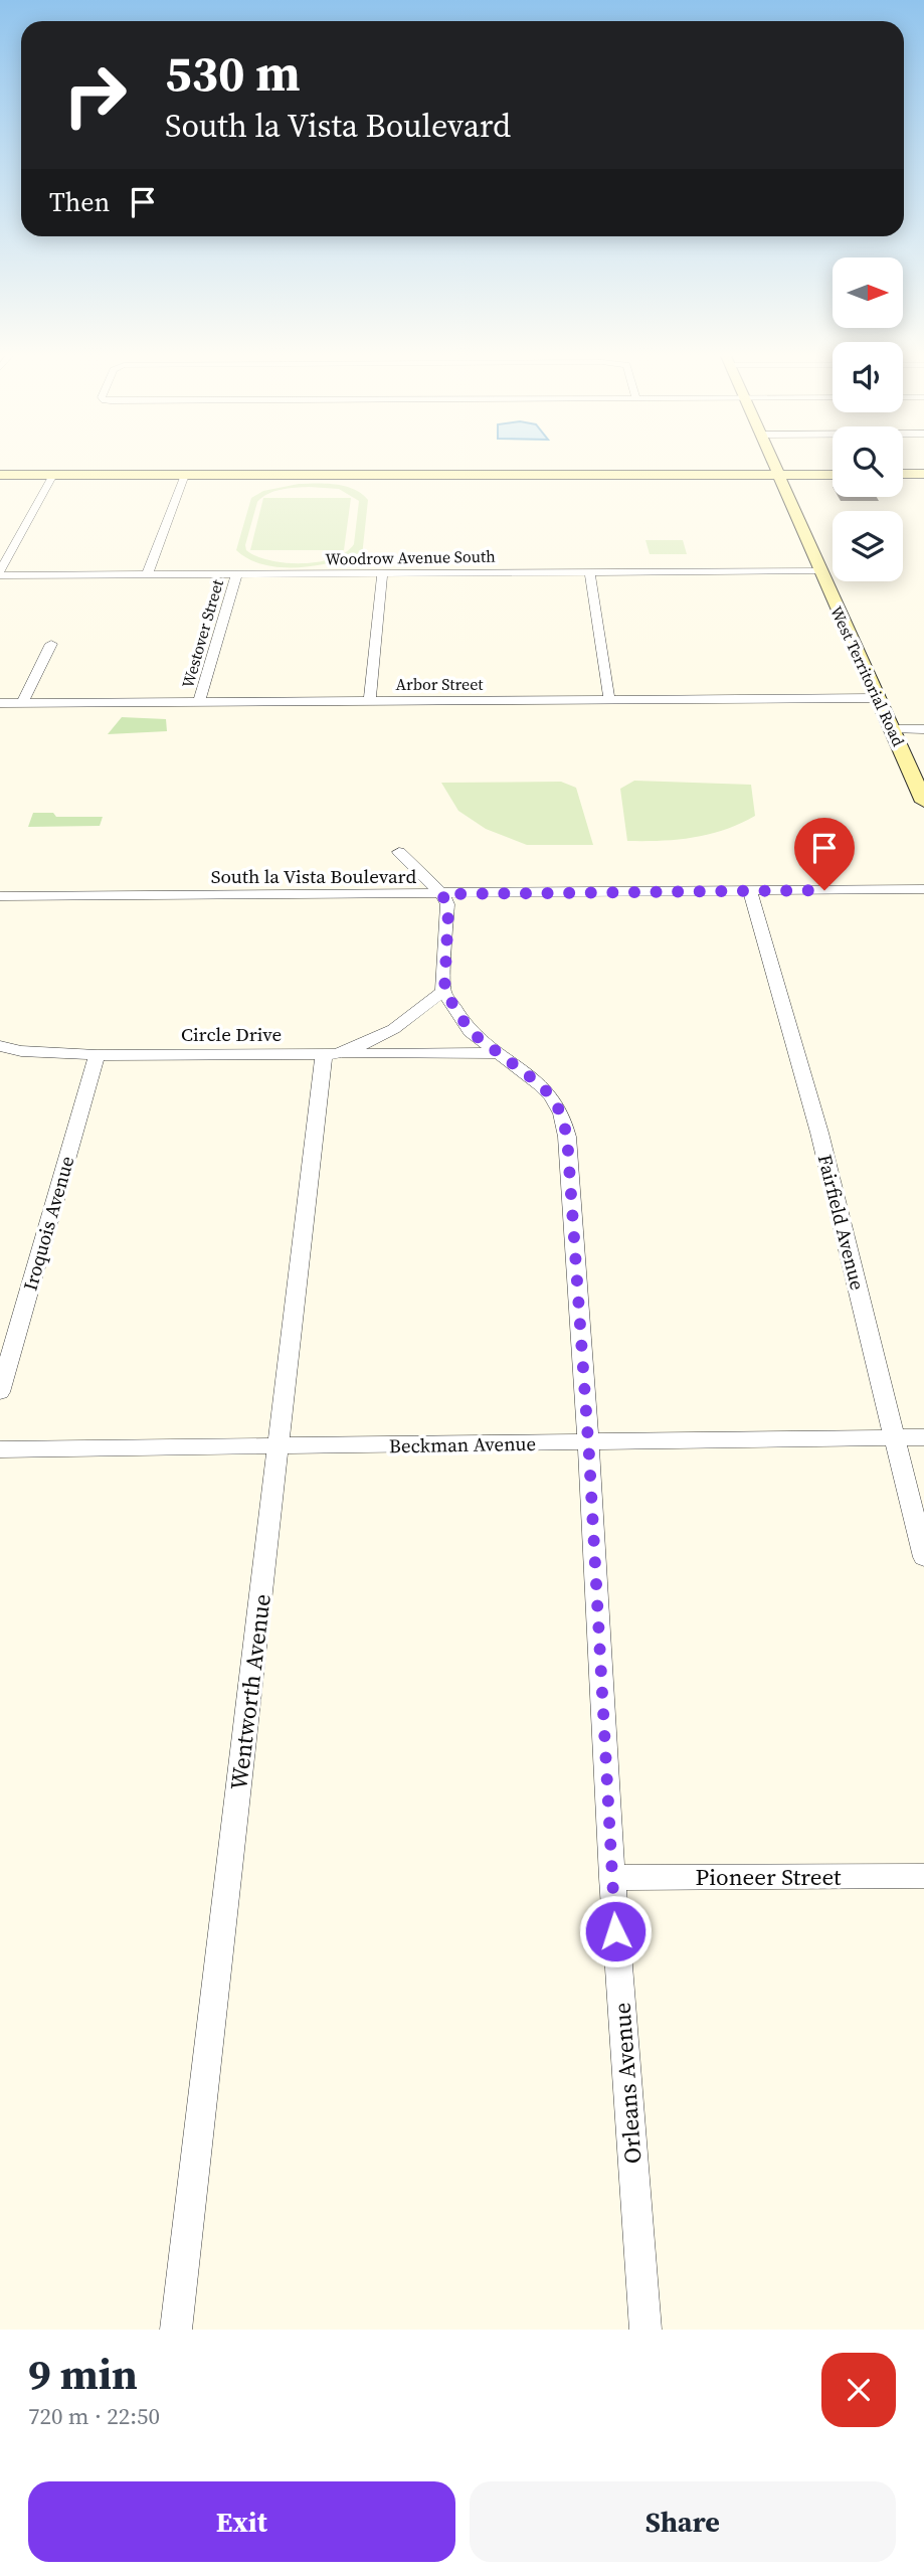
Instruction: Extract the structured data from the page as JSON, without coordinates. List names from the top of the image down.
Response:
{
  "streets": {
    "street": [
      "Woodrow Avenue South",
      "Westover Street",
      "West Territorial Road",
      "Arbor Street",
      "South la Vista Boulevard",
      "Circle Drive",
      "Fairfield Avenue",
      "Iroquois Avenue",
      "Beckman Avenue",
      "Wentworth Avenue",
      "Pioneer Street",
      "Orleans Avenue"
    ]
  },
  "crossings": [
    ["Woodrow Avenue South", "Westover Street"],
    ["Woodrow Avenue South", "West Territorial Road"],
    ["Westover Street", "Arbor Street"],
    ["West Territorial Road", "Arbor Street"],
    ["South la Vista Boulevard", "Fairfield Avenue"],
    ["Circle Drive", "Iroquois Avenue"],
    ["Circle Drive", "Wentworth Avenue"],
    ["Circle Drive", "Orleans Avenue"],
    ["Fairfield Avenue", "Beckman Avenue"],
    ["Beckman Avenue", "Wentworth Avenue"],
    ["Beckman Avenue", "Orleans Avenue"],
    ["Pioneer Street", "Orleans Avenue"]
  ],
  "north": "right",
  "page": {
    "turn": ["530 m", "South la Vista Boulevard"],
    "then": "Then",
    "heading": ["9 min", "720 m · 22:50"],
    "buttons": ["Exit", "Share"]
  }
}
